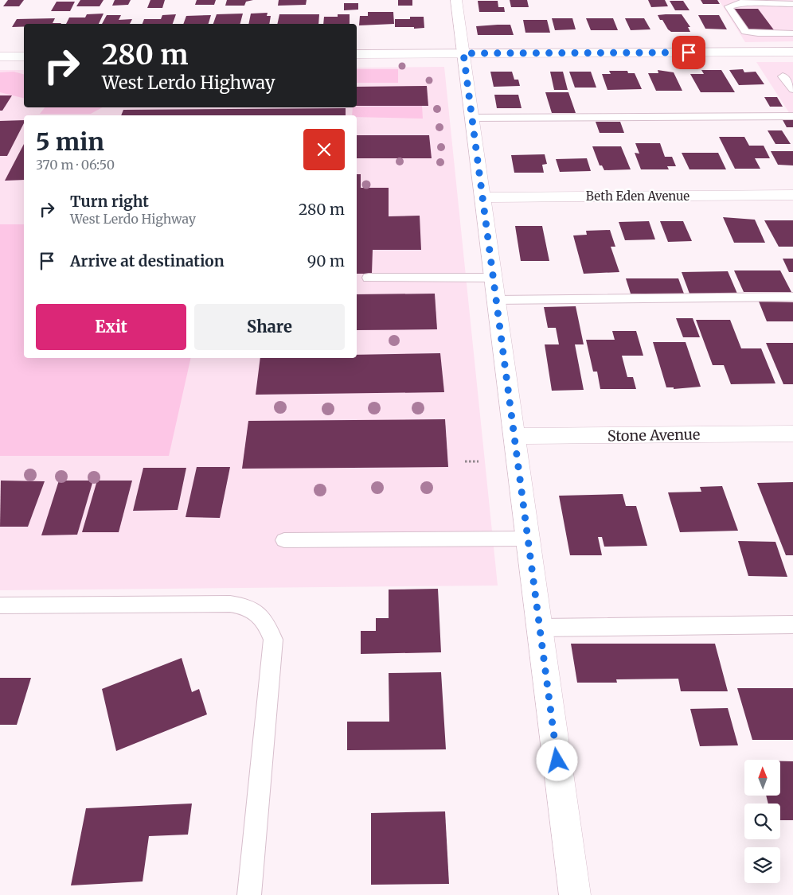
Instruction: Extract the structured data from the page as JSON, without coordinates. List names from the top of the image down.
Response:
{
  "streets": {
    "street": ["Beth Eden Avenue", "Stone Avenue"]
  },
  "north": "top",
  "page": {
    "turn": ["280 m", "West Lerdo Highway"],
    "heading": ["5 min", "370 m · 06:50"],
    "list": [
      {
        "name": "Turn right",
        "note": "West Lerdo Highway",
        "value": "280 m"
      },
      {
        "name": "Arrive at destination",
        "value": "90 m"
      }
    ],
    "buttons": ["Exit", "Share"]
  }
}
